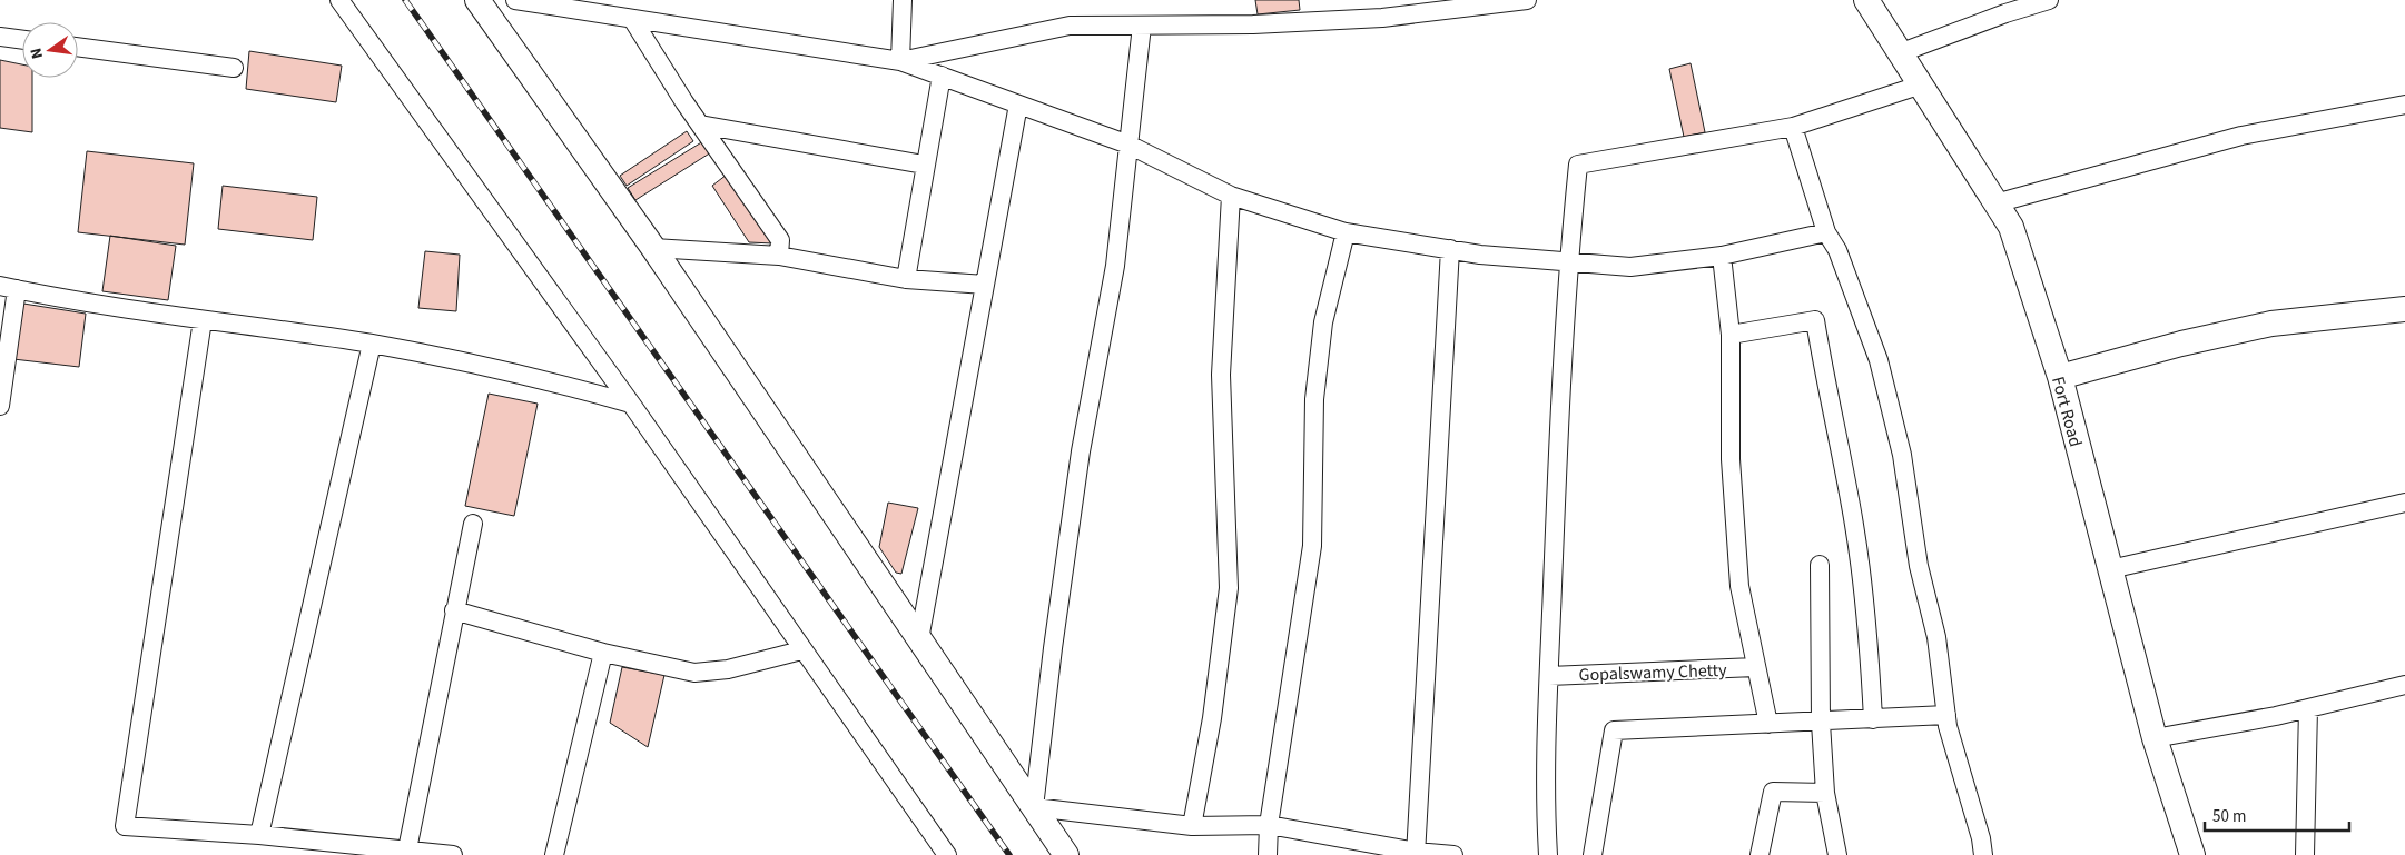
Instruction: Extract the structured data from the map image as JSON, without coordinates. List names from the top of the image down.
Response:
{
  "streets": {
    "street": ["Fort Road", "Gopalswamy Chetty"]
  },
  "scale_bar": "50 m",
  "north": "left"
}
